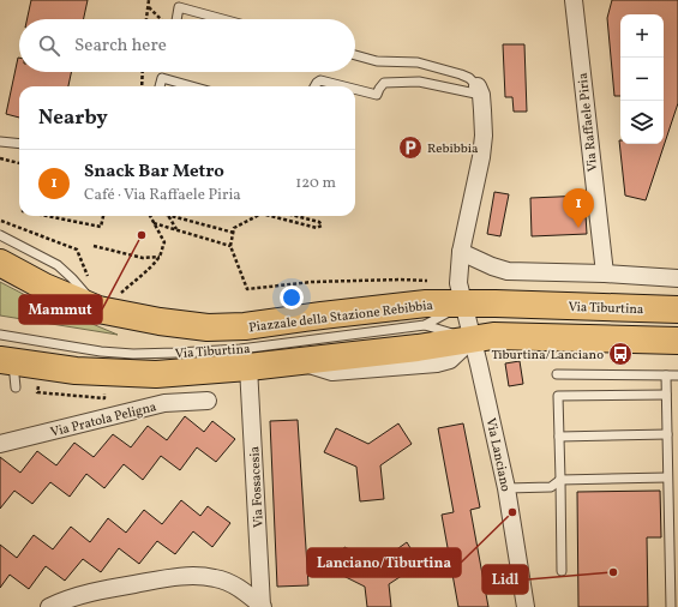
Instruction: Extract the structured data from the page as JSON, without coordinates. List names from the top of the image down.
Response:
{
  "streets": {
    "main road": ["Via Tiburtina", "Piazzale della Stazione Rebibbia"],
    "street": [
      "Via Raffaele Piria",
      "Via Pratola Peligna",
      "Via Lanciano",
      "Via Fossacesia"
    ]
  },
  "crossings": [
    ["Via Tiburtina", "Piazzale della Stazione Rebibbia"],
    ["Via Tiburtina", "Via Lanciano"],
    ["Via Tiburtina", "Via Fossacesia"],
    ["Piazzale della Stazione Rebibbia", "Via Lanciano"]
  ],
  "places": {
    "parking": ["Rebibbia"],
    "other": ["Mammut", "Lanciano/Tiburtina", "Lidl"],
    "bus stop": ["Tiburtina/Lanciano"]
  },
  "page": {
    "map_buttons": ["+", "−"],
    "search": "Search here",
    "heading": "Nearby",
    "list": [
      {
        "mark": "1",
        "name": "Snack Bar Metro",
        "note": "Café · Via Raffaele Piria",
        "value": "120 m"
      }
    ],
    "pins": "1"
  }
}
